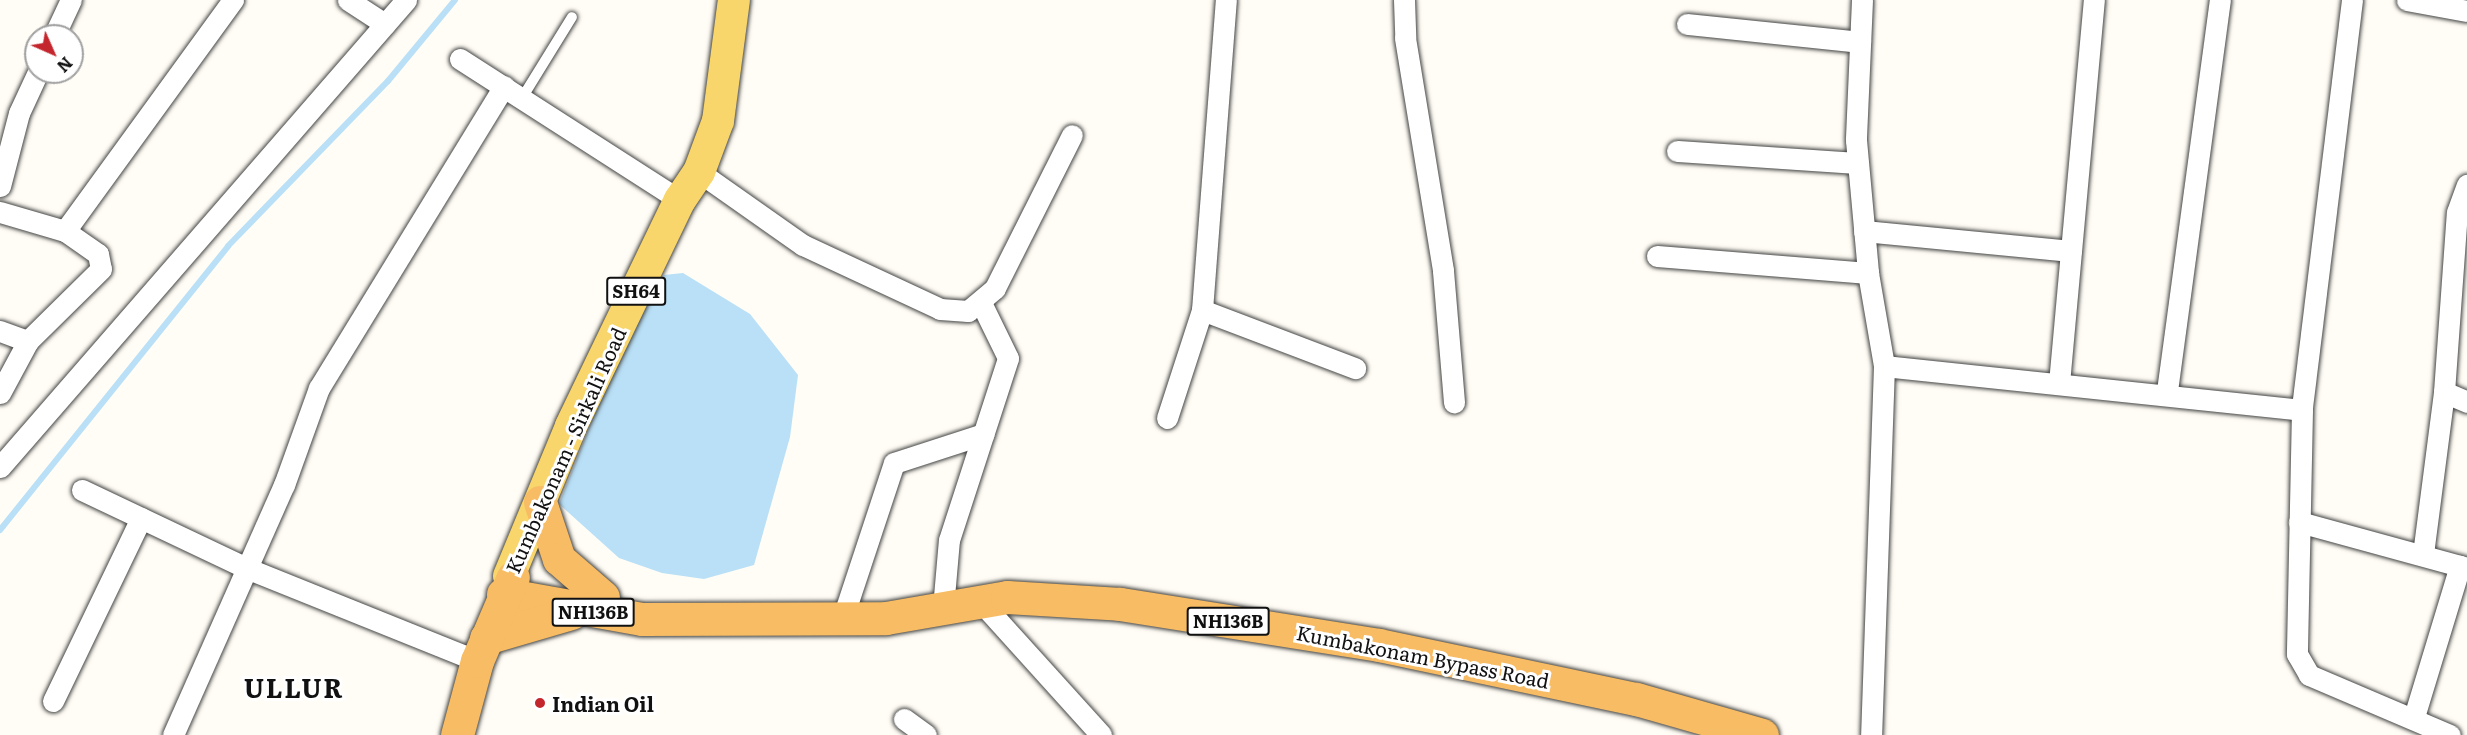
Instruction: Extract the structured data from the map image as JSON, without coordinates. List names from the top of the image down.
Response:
{
  "streets": {
    "highway": ["Kumbakonam - Sirkali Road", "NH136B", "Kumbakonam Bypass Road"],
    "main road": ["SH64"]
  },
  "crossings": [
    ["Kumbakonam - Sirkali Road", "Kumbakonam Bypass Road"]
  ],
  "districts": ["ULLUR"],
  "places": ["Indian Oil"],
  "north": "bottom right"
}
